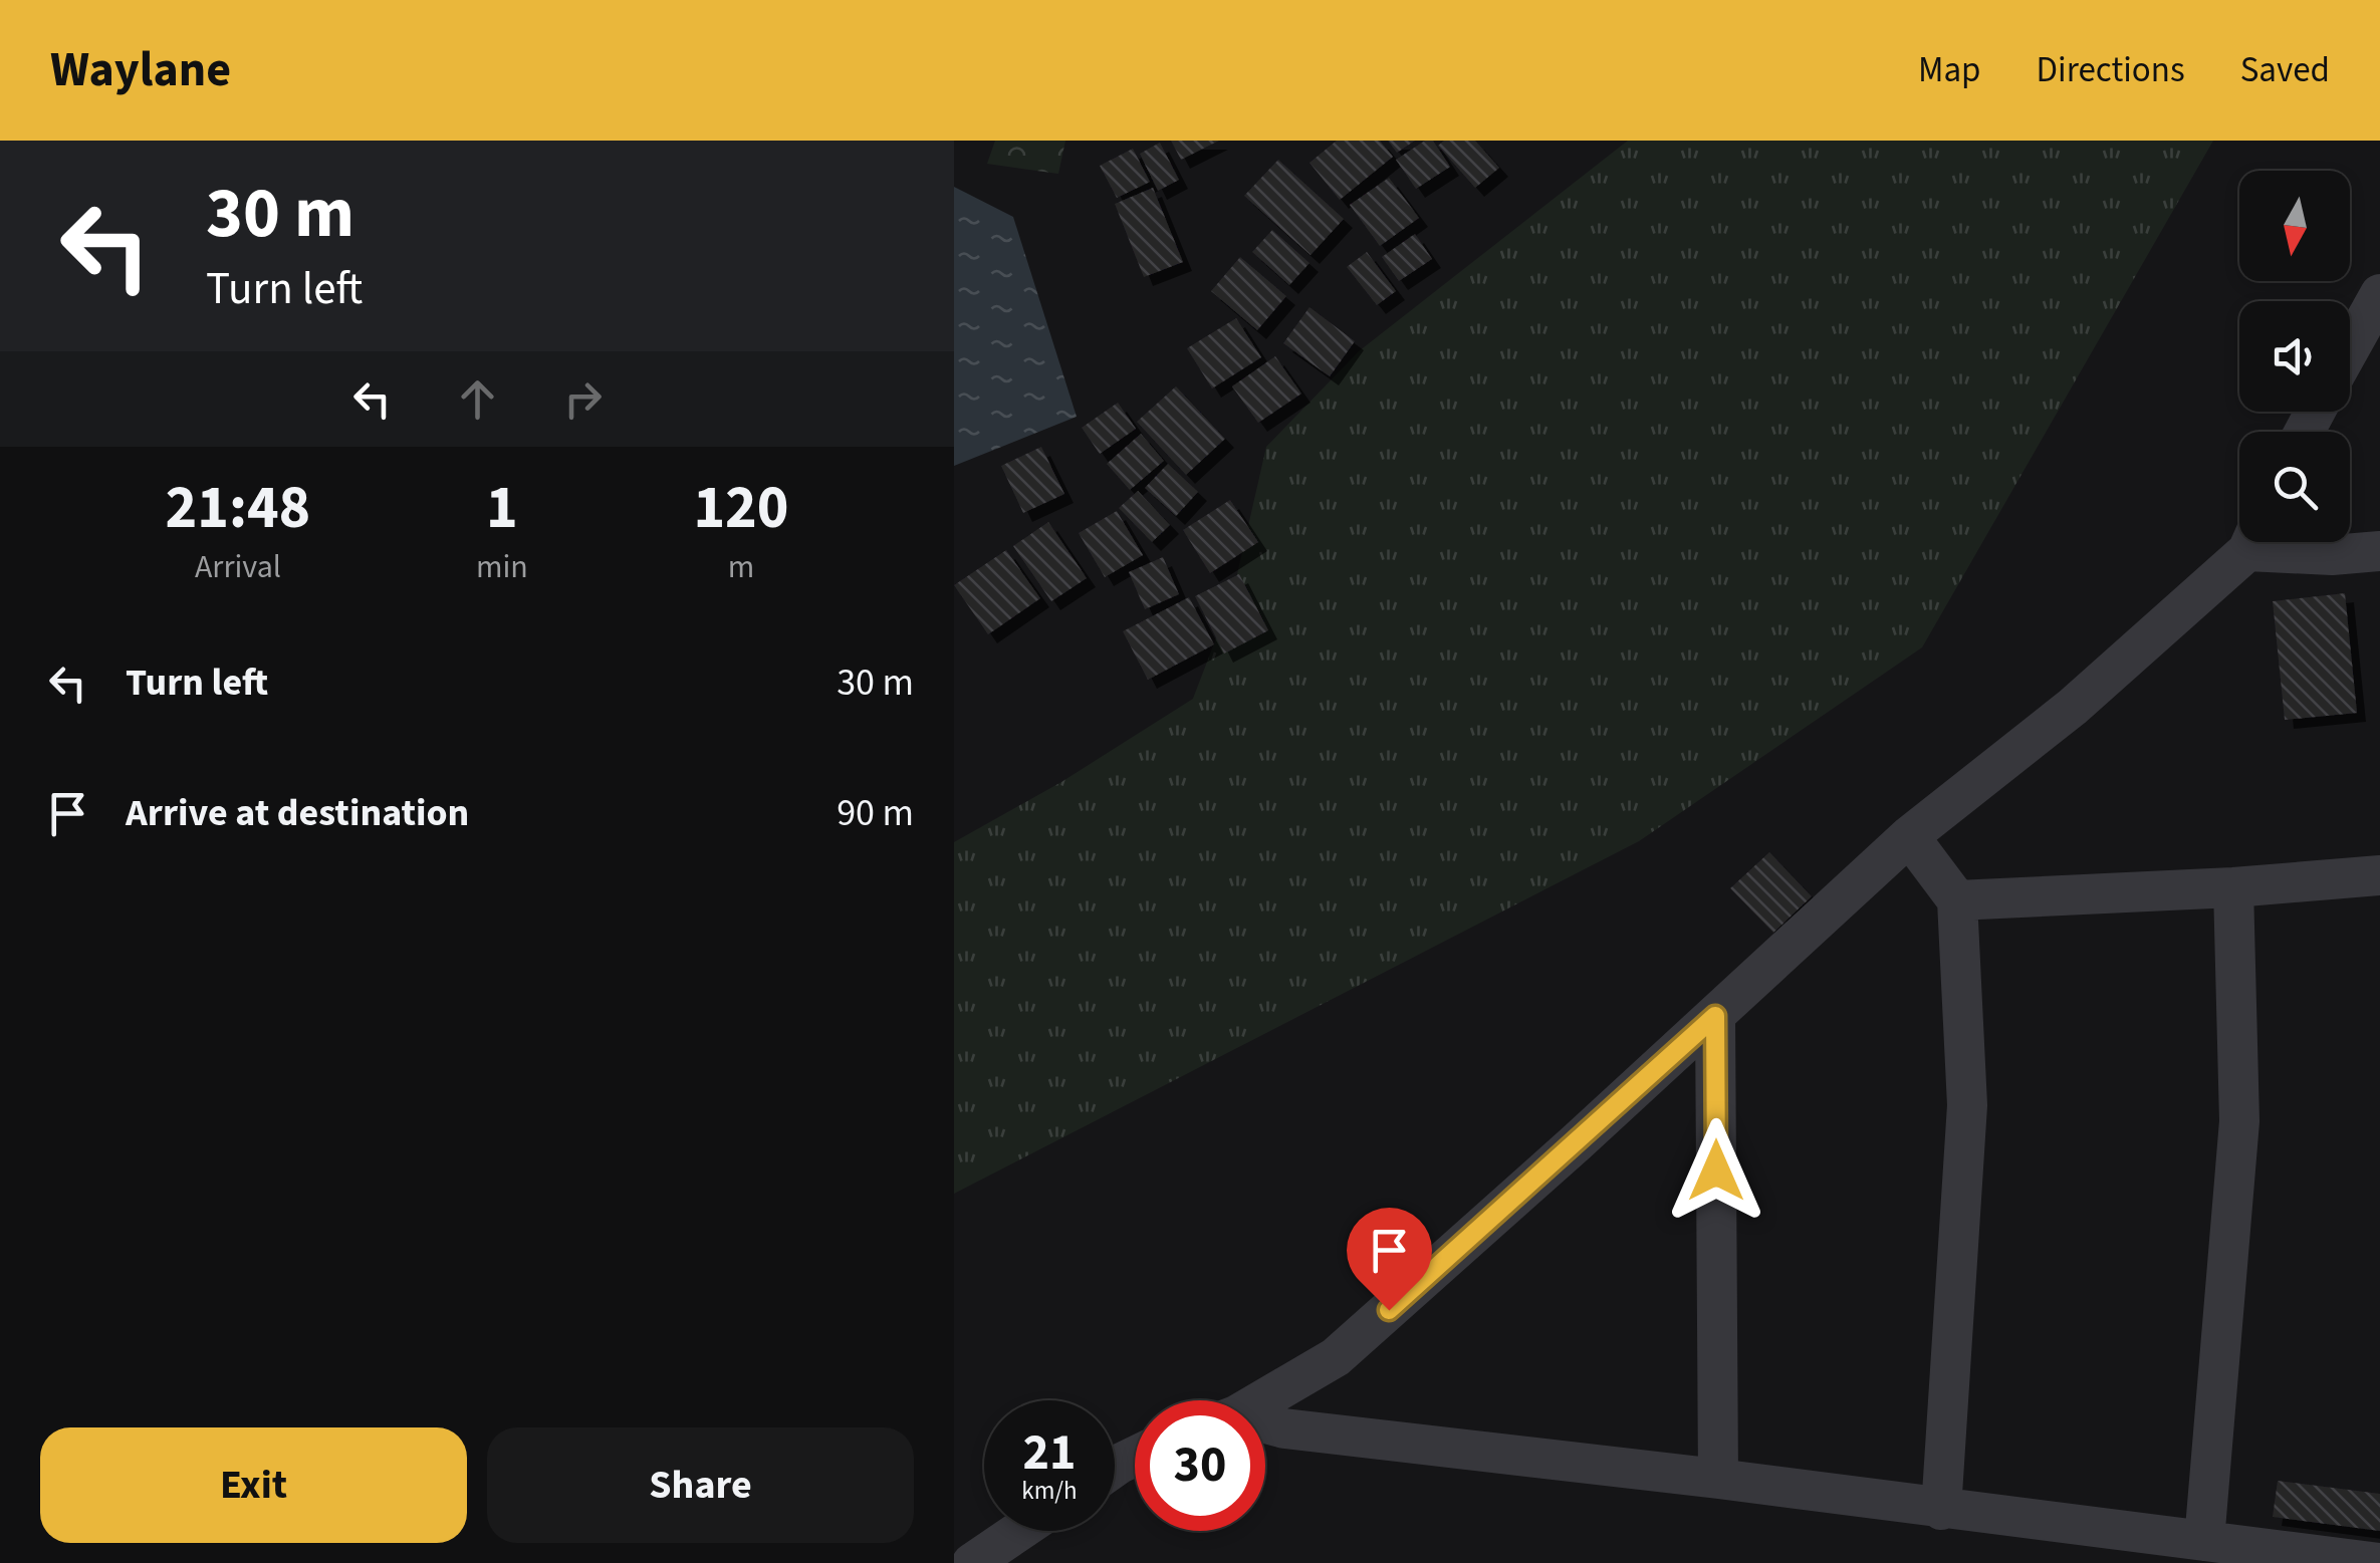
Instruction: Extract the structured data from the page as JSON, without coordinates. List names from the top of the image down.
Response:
{
  "north": "bottom",
  "page": {
    "header": "Waylane",
    "nav": ["Map", "Directions", "Saved"],
    "turn": ["30 m", "Turn left"],
    "eta": [
      "21:48",
      "Arrival",
      "1",
      "min",
      "120",
      "m"
    ],
    "list": [
      {
        "name": "Turn left",
        "value": "30 m"
      },
      {
        "name": "Arrive at destination",
        "value": "90 m"
      }
    ],
    "speed": "21 km/h",
    "limit": "30",
    "buttons": ["Exit", "Share"]
  }
}
